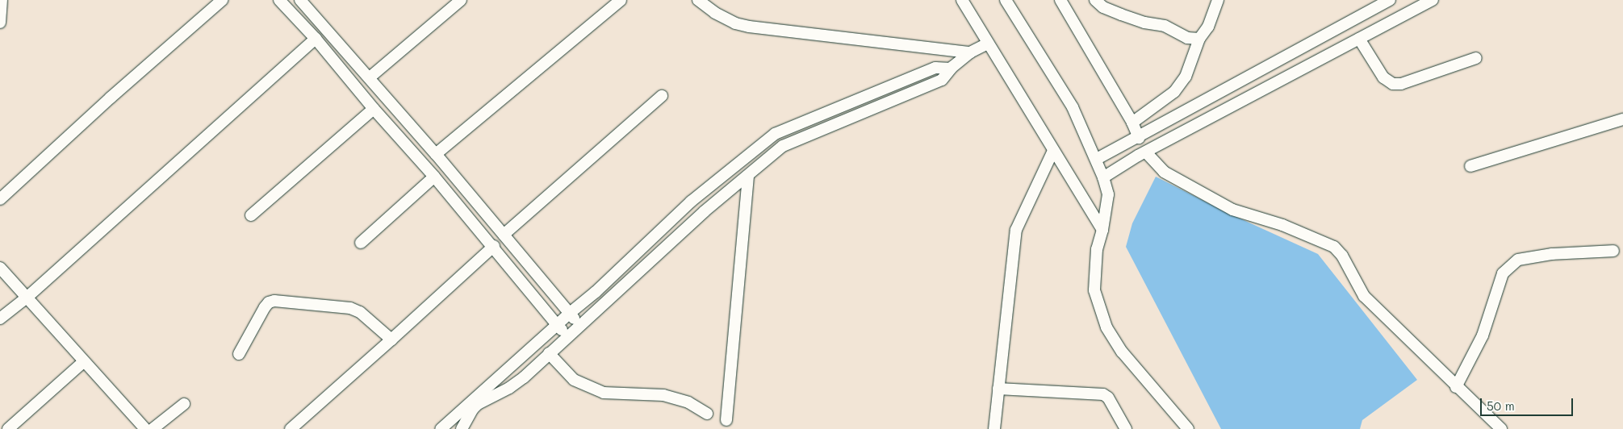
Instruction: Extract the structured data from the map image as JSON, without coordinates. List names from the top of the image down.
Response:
{
  "scale_bar": "50 m"
}
